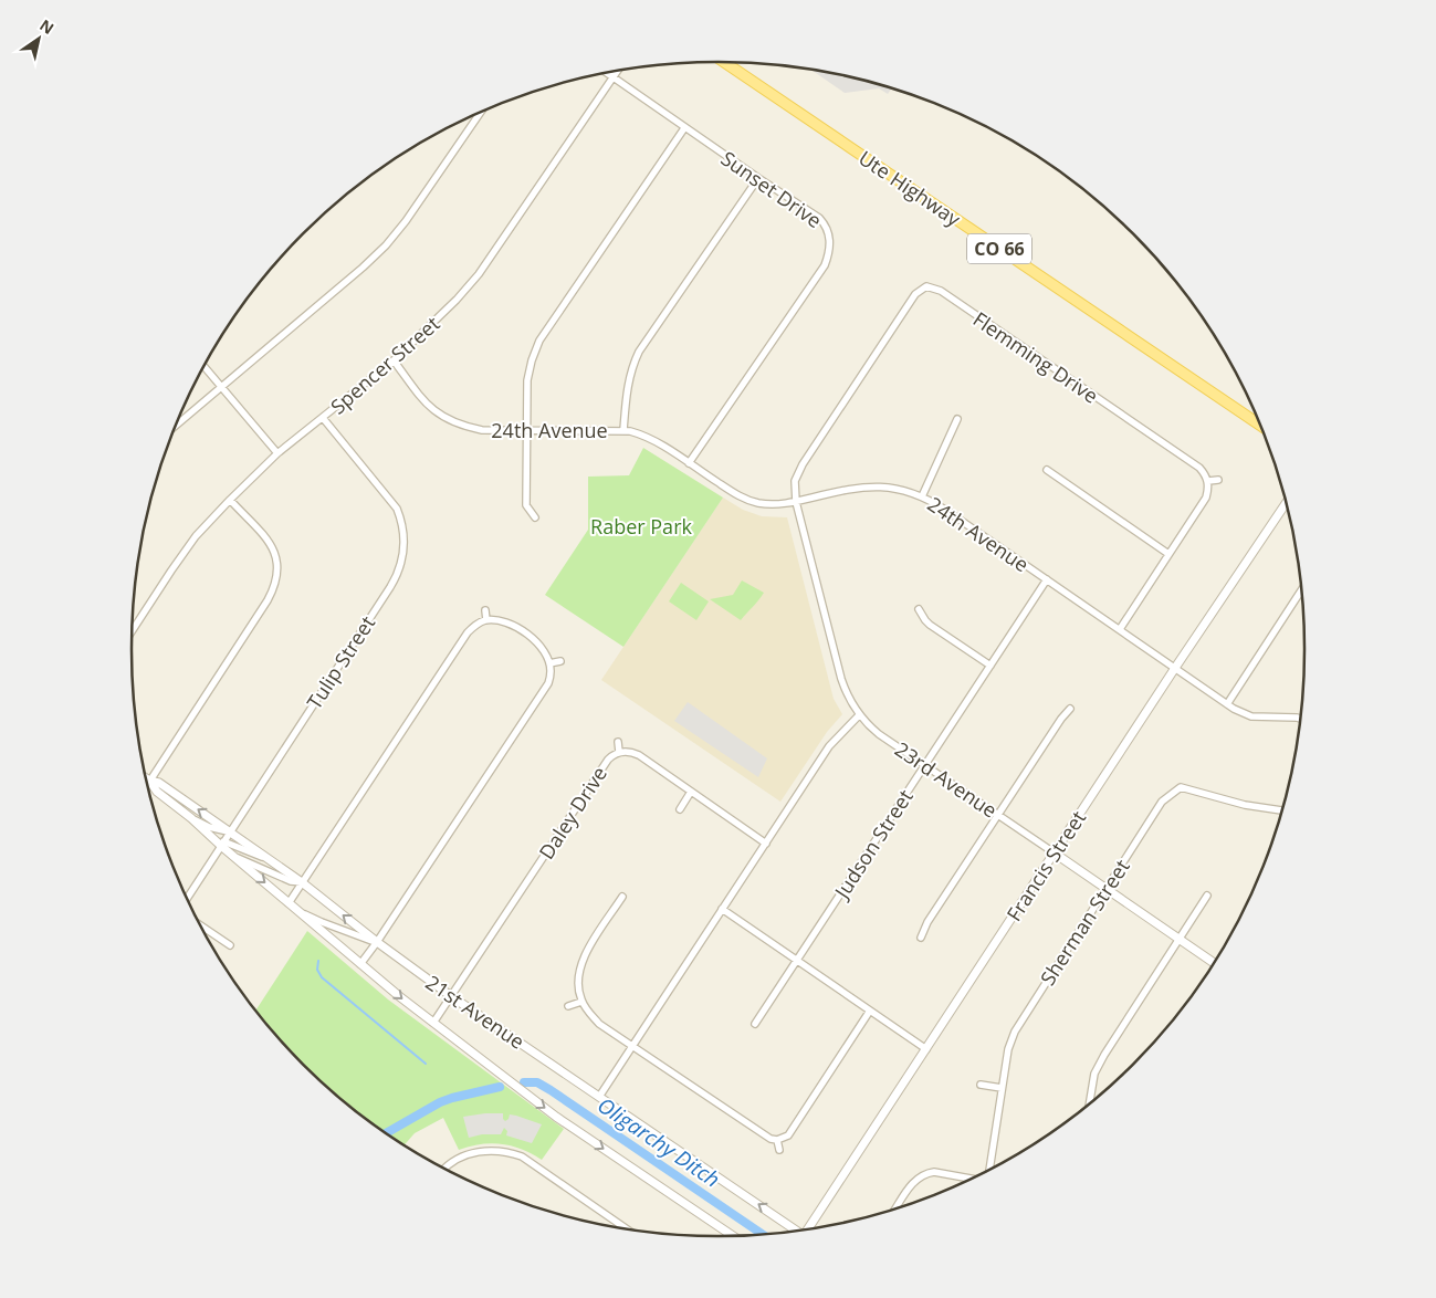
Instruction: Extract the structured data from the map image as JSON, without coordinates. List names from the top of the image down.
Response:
{
  "streets": {
    "main road": ["Ute Highway", "CO 66"],
    "street": [
      "Sunset Drive",
      "Flemming Drive",
      "Spencer Street",
      "24th Avenue",
      "Tulip Street",
      "23rd Avenue",
      "Daley Drive",
      "Judson Street",
      "Francis Street",
      "Sherman Street",
      "21st Avenue"
    ]
  },
  "crossings": [
    ["Sunset Drive", "Spencer Street"],
    ["Sunset Drive", "24th Avenue"],
    ["Spencer Street", "24th Avenue"],
    ["Spencer Street", "Tulip Street"],
    ["24th Avenue", "23rd Avenue"],
    ["24th Avenue", "Judson Street"],
    ["24th Avenue", "Francis Street"],
    ["Tulip Street", "21st Avenue"],
    ["23rd Avenue", "Judson Street"],
    ["23rd Avenue", "Francis Street"],
    ["23rd Avenue", "Sherman Street"],
    ["Daley Drive", "21st Avenue"]
  ],
  "water": ["Oligarchy Ditch"],
  "parks": ["Raber Park"],
  "north": "top right"
}
